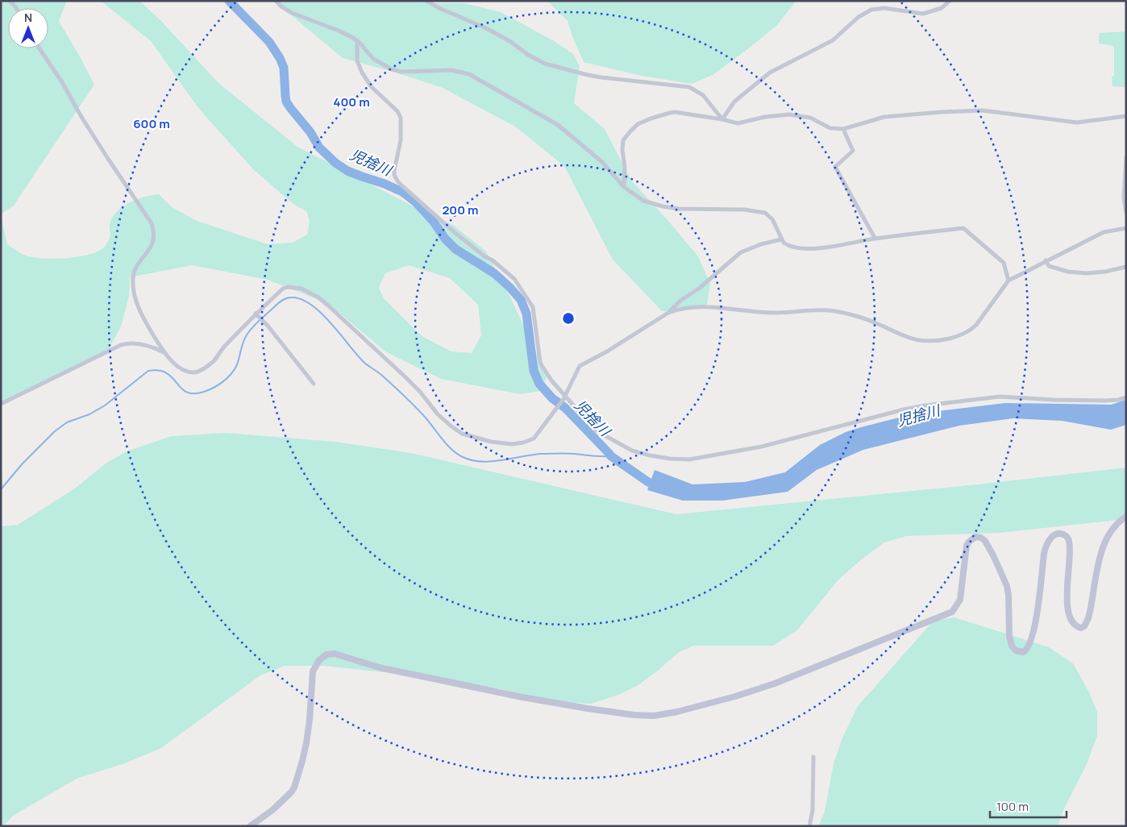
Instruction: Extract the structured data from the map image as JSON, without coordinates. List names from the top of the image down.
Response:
{
  "water": ["児捨川"],
  "scale_bar": "100 m",
  "north": "top",
  "rings": ["400 m", "600 m", "200 m"]
}
